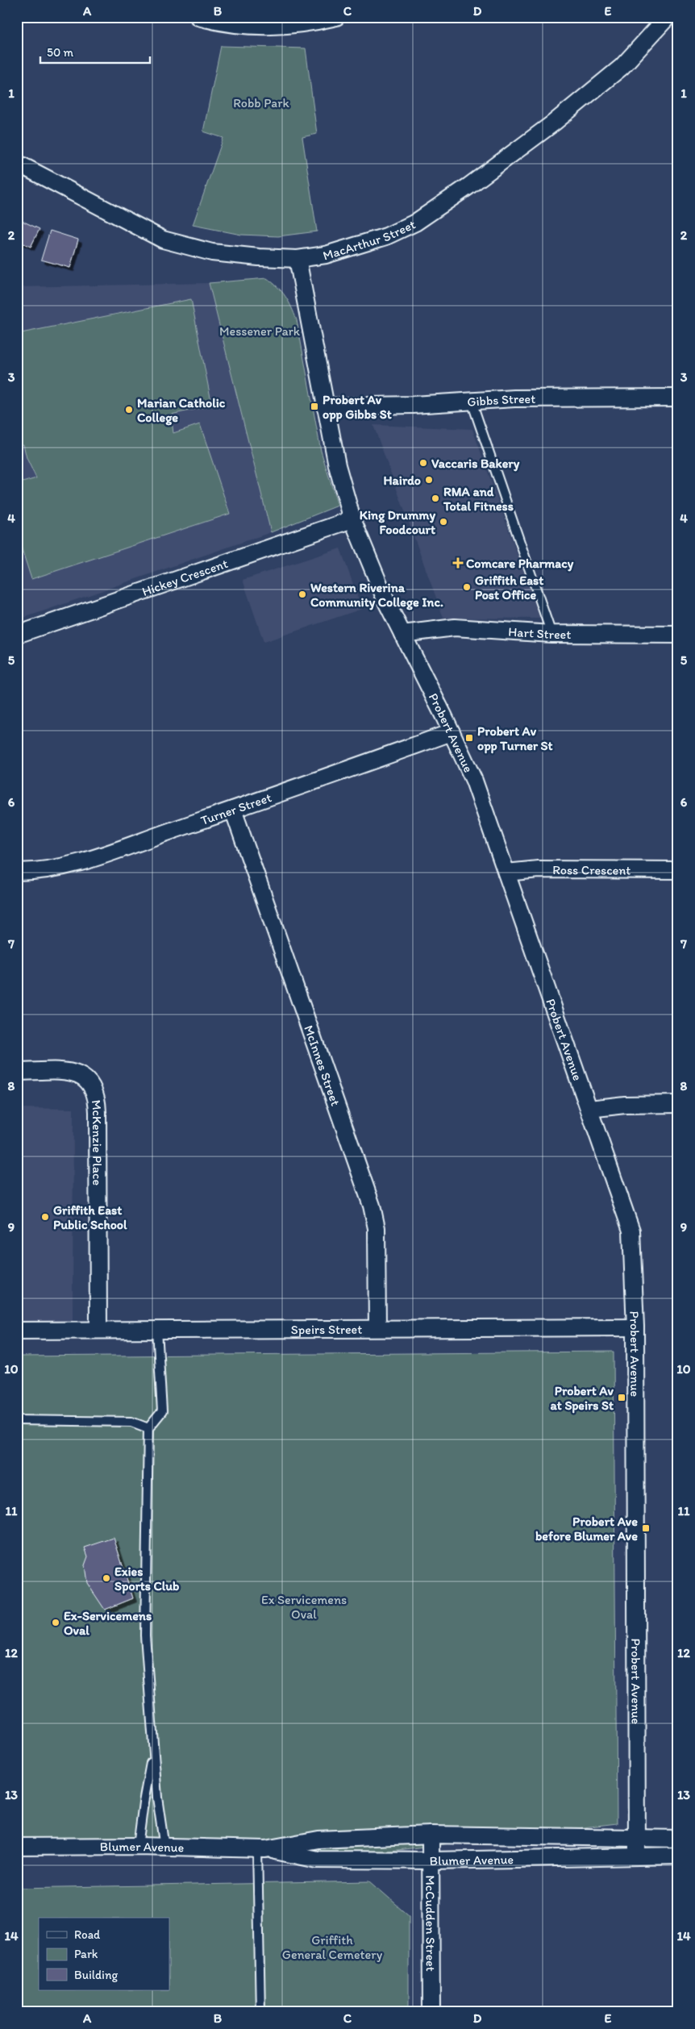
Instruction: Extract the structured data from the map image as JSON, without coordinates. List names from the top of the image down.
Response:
{
  "streets": {
    "street": [
      "MacArthur Street",
      "Gibbs Street",
      "Hickey Crescent",
      "Hart Street",
      "Probert Avenue",
      "Turner Street",
      "Ross Crescent",
      "McInnes Street",
      "McKenzie Place",
      "Speirs Street",
      "Blumer Avenue",
      "McCudden Street"
    ]
  },
  "crossings": [
    ["MacArthur Street", "Probert Avenue"],
    ["Gibbs Street", "Probert Avenue"],
    ["Hickey Crescent", "Probert Avenue"],
    ["Hart Street", "Probert Avenue"],
    ["Probert Avenue", "Turner Street"],
    ["Probert Avenue", "Ross Crescent"],
    ["Probert Avenue", "Speirs Street"],
    ["Probert Avenue", "Blumer Avenue"],
    ["Turner Street", "McInnes Street"],
    ["McInnes Street", "Speirs Street"],
    ["McKenzie Place", "Speirs Street"],
    ["Blumer Avenue", "McCudden Street"]
  ],
  "parks": [
    "Robb Park",
    "Messener Park",
    "Ex Servicemens Oval",
    "Griffith General Cemetery"
  ],
  "places": {
    "transit": [
      "Probert Av opp Gibbs St",
      "Probert Av opp Turner St",
      "Probert Av at Speirs St",
      "Probert Ave before Blumer Ave"
    ],
    "other": [
      "Marian Catholic College",
      "Vaccaris Bakery",
      "Hairdo",
      "RMA and Total Fitness",
      "King Drummy Foodcourt",
      "Griffith East Post Office",
      "Western Riverina Community College Inc.",
      "Griffith East Public School",
      "Exies Sports Club",
      "Ex-Servicemens Oval"
    ],
    "health": ["Comcare Pharmacy"]
  },
  "legend": ["Road", "Park", "Building"],
  "scale_bar": "50 m",
  "grid": {
    "columns": [
      "A",
      "B",
      "C",
      "D",
      "E"
    ],
    "rows": [
      "1",
      "2",
      "3",
      "4",
      "5",
      "6",
      "7",
      "8",
      "9",
      "10",
      "11",
      "12",
      "13",
      "14"
    ]
  }
}
